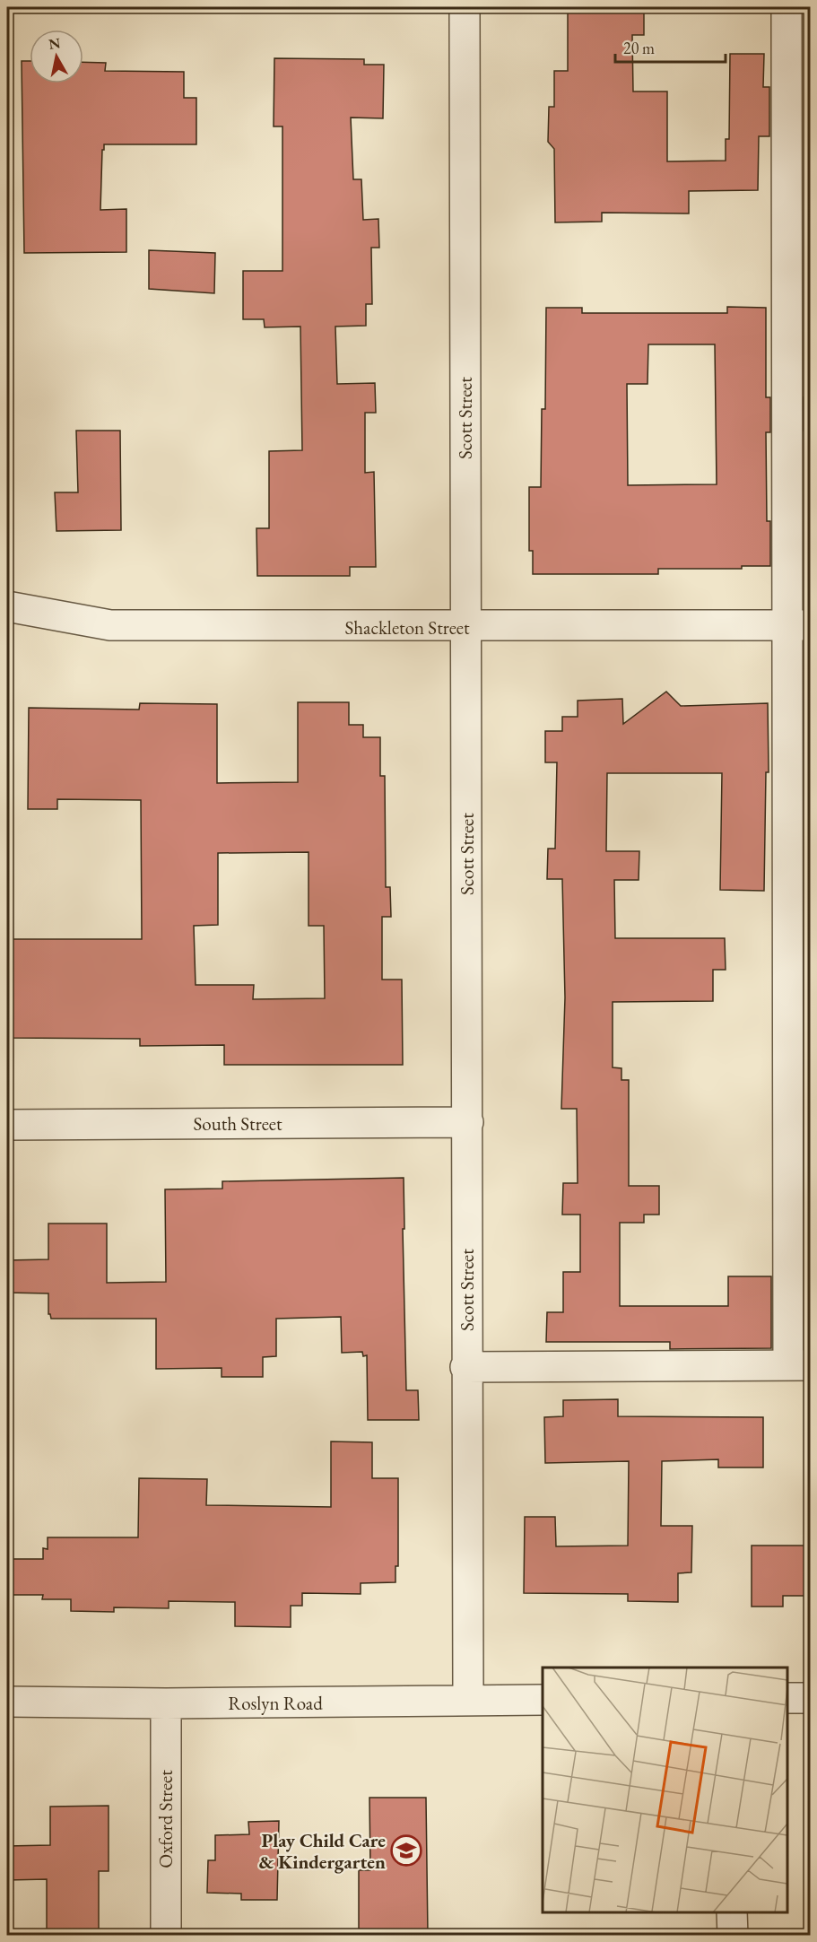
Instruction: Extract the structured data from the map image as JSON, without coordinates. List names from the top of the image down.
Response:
{
  "streets": {
    "street": [
      "Scott Street",
      "Shackleton Street",
      "South Street",
      "Roslyn Road",
      "Oxford Street"
    ]
  },
  "crossings": [
    ["Scott Street", "Shackleton Street"],
    ["Scott Street", "South Street"],
    ["Scott Street", "Roslyn Road"],
    ["Roslyn Road", "Oxford Street"]
  ],
  "places": {
    "school or university": ["Play Child Care & Kindergarten"]
  },
  "scale_bar": "20 m",
  "north": "top"
}
